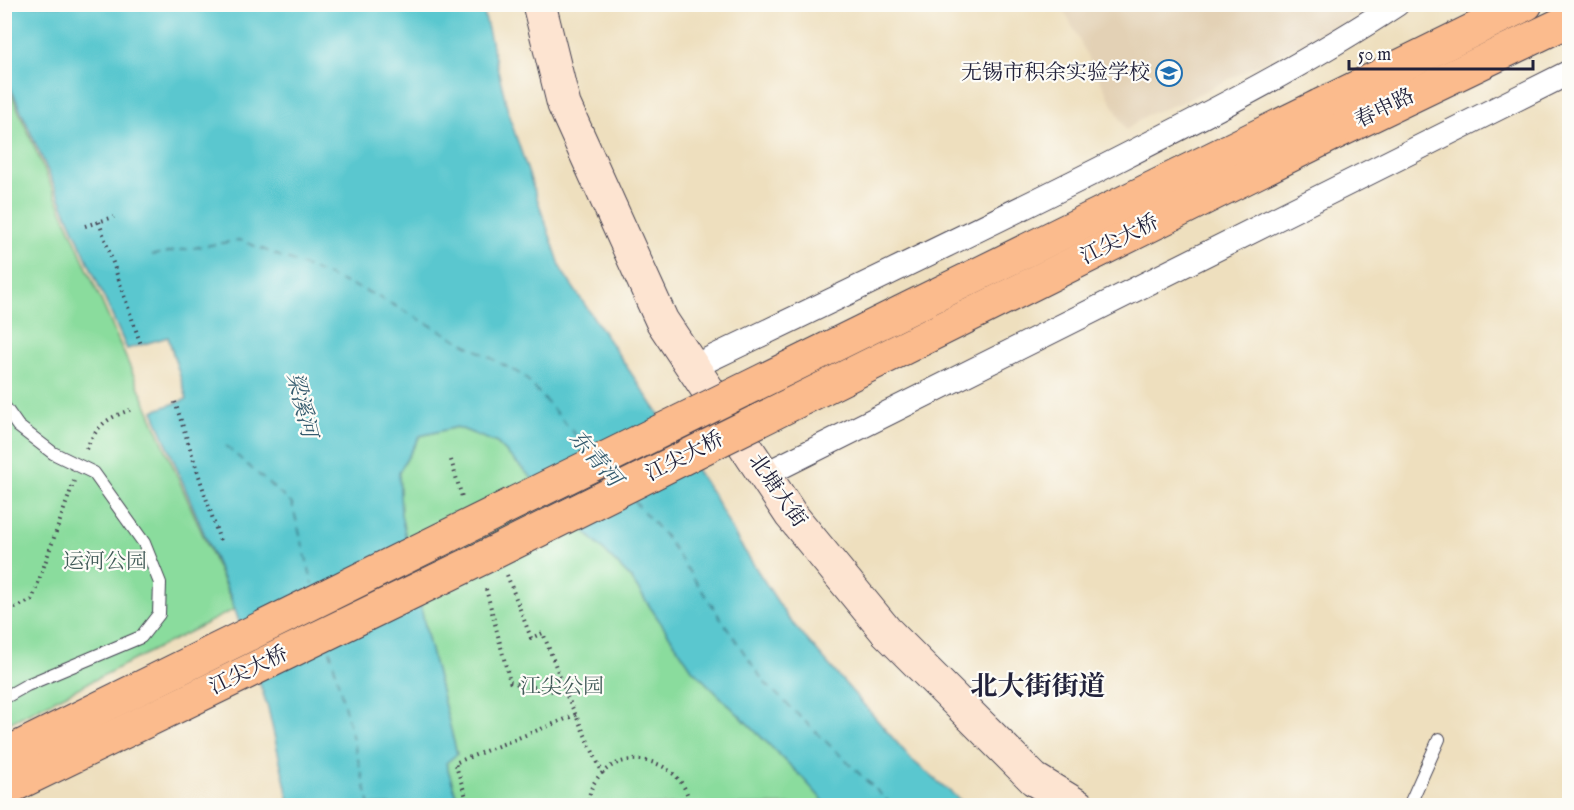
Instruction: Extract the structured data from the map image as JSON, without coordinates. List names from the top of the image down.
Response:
{
  "streets": {
    "main road": ["春申路", "江尖大桥", "北塘大街"]
  },
  "crossings": [
    ["春申路", "江尖大桥"]
  ],
  "districts": ["北大街街道"],
  "water": ["梁溪河", "东青河"],
  "parks": ["运河公园", "江尖公园"],
  "places": {
    "school or university": ["无锡市积余实验学校"]
  },
  "scale_bar": "50 m"
}
